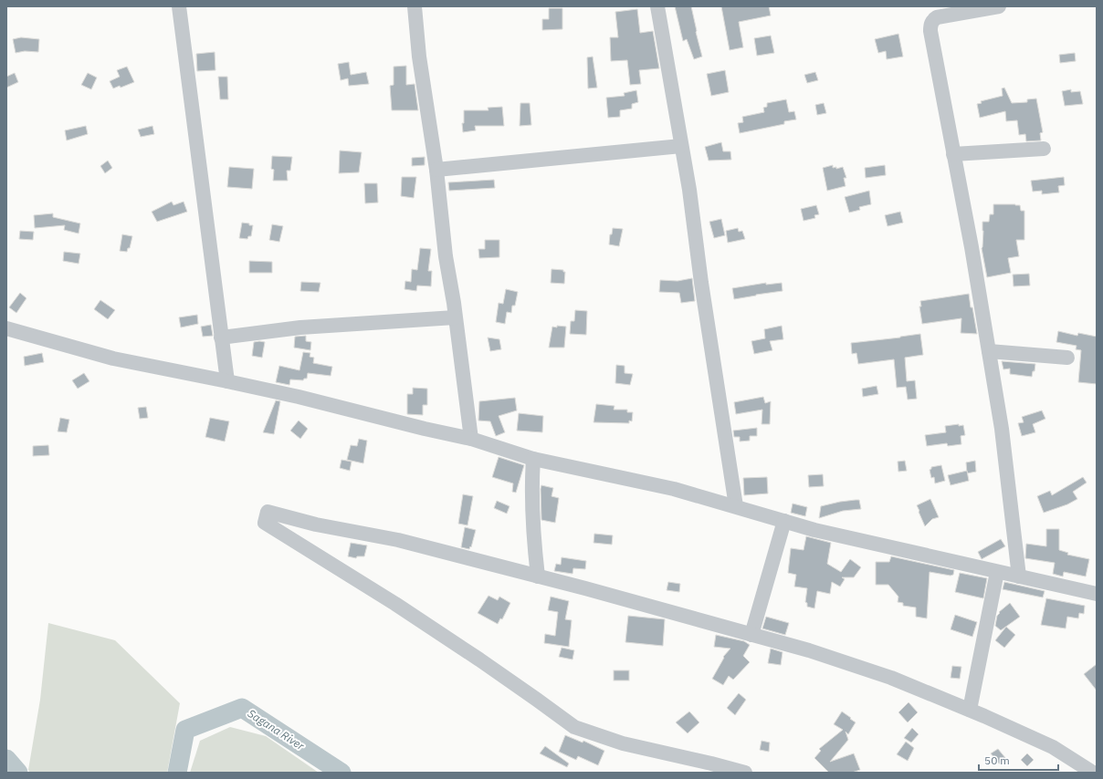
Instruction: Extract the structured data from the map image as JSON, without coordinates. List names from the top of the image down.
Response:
{
  "water": ["Sagana River"],
  "scale_bar": "50 m"
}
